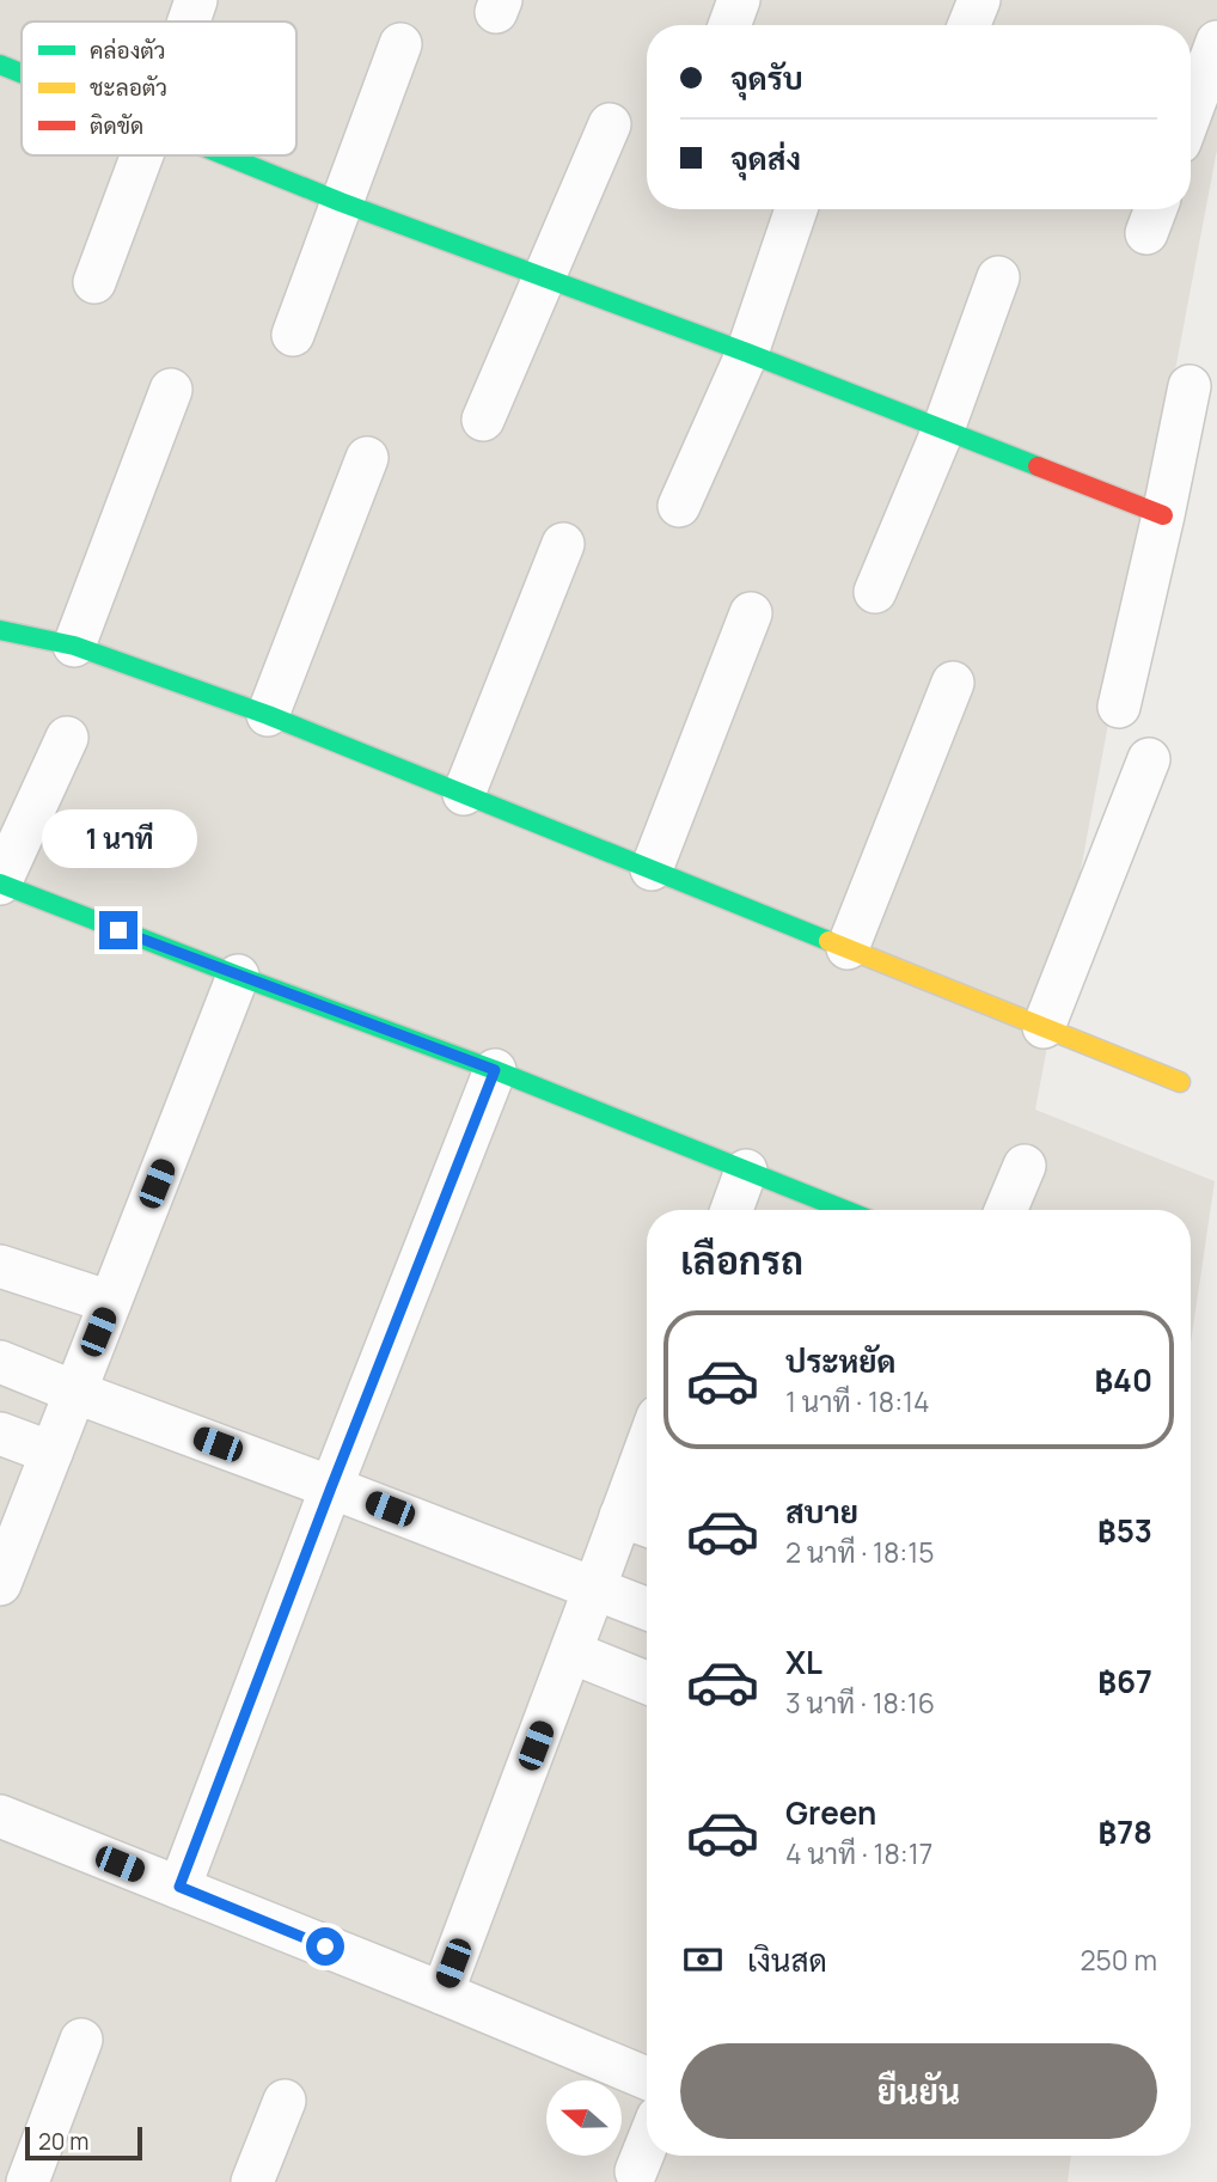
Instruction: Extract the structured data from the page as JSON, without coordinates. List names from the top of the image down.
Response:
{
  "legend": ["คล่องตัว", "ชะลอตัว", "ติดขัด"],
  "scale_bar": "20 m",
  "north": "left",
  "page": {
    "banner": ["จุดรับ", "จุดส่ง"],
    "bubble": "1 นาที",
    "heading": "เลือกรถ",
    "list": [
      {
        "name": "ประหยัด",
        "note": "1 นาที · 18:14",
        "value": "฿40"
      },
      {
        "name": "สบาย",
        "note": "2 นาที · 18:15",
        "value": "฿53"
      },
      {
        "name": "XL",
        "note": "3 นาที · 18:16",
        "value": "฿67"
      },
      {
        "name": "Green",
        "note": "4 นาที · 18:17",
        "value": "฿78"
      }
    ],
    "pay": ["เงินสด", "250 m"],
    "buttons": "ยืนยัน",
    "scale": "20 m"
  }
}
